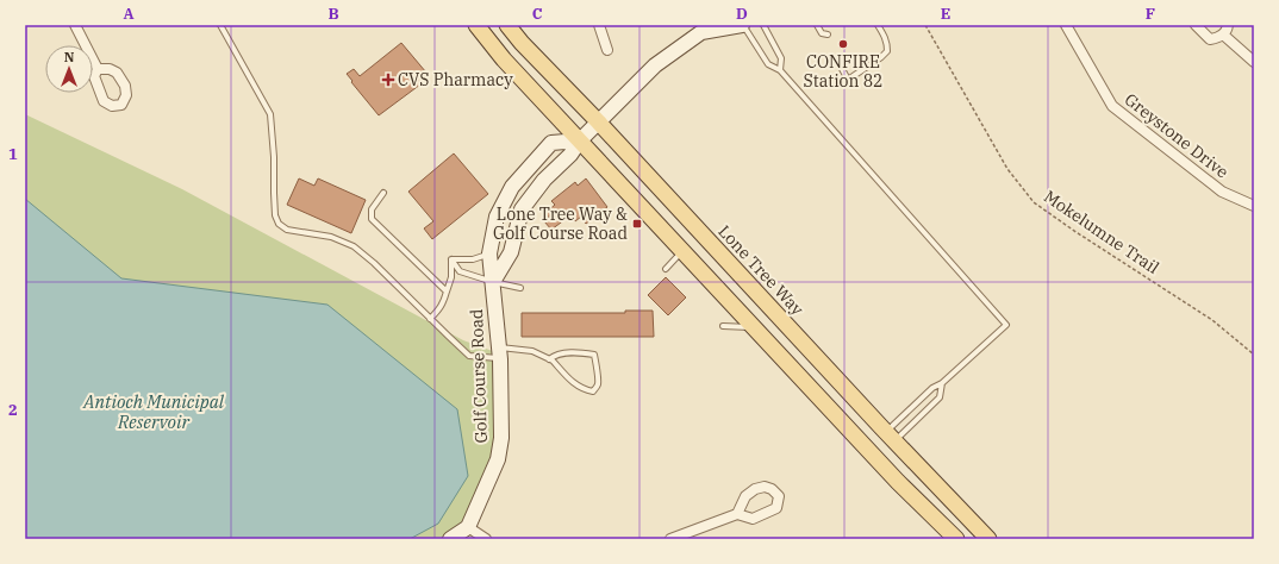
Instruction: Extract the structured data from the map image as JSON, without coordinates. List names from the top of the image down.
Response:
{
  "streets": {
    "main road": ["Lone Tree Way"],
    "street": ["Greystone Drive", "Golf Course Road"],
    "path": ["Mokelumne Trail"]
  },
  "water": ["Antioch Municipal Reservoir"],
  "places": {
    "other": ["CONFIRE Station 82"],
    "health": ["CVS Pharmacy"],
    "transit": ["Lone Tree Way & Golf Course Road"]
  },
  "north": "top",
  "grid": {
    "columns": [
      "A",
      "B",
      "C",
      "D",
      "E",
      "F"
    ],
    "rows": ["1", "2"]
  }
}
